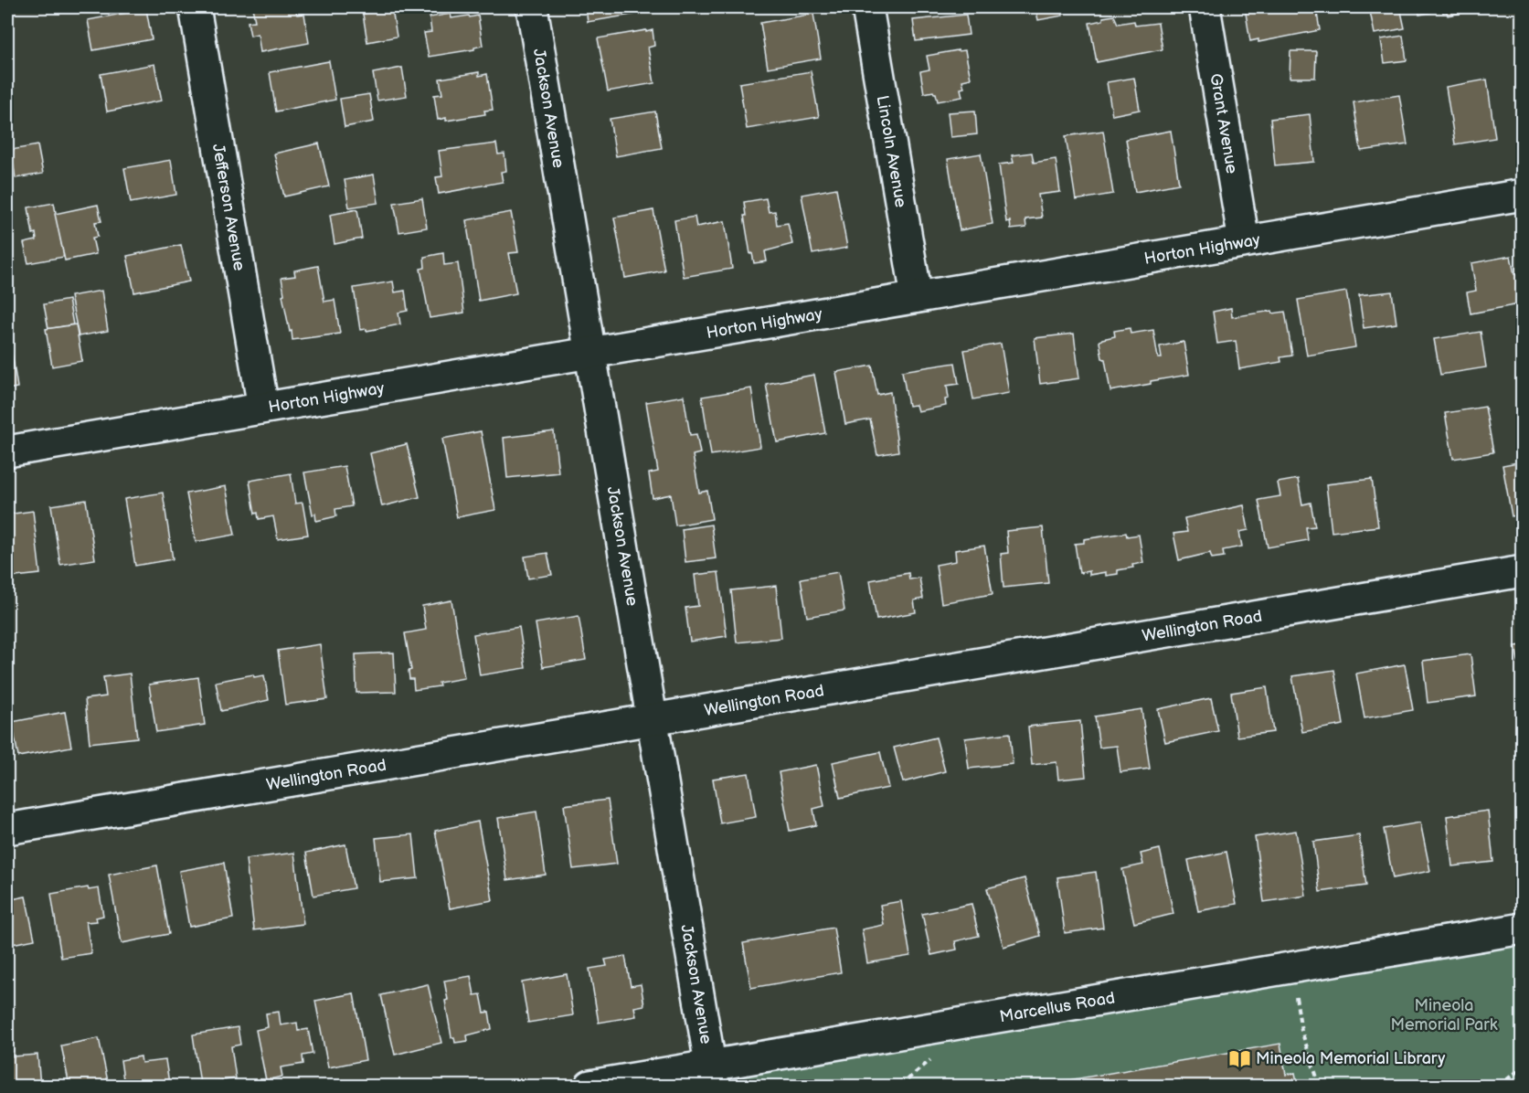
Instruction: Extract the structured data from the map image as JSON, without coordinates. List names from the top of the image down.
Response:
{
  "streets": {
    "street": [
      "Jackson Avenue",
      "Grant Avenue",
      "Lincoln Avenue",
      "Jefferson Avenue",
      "Horton Highway",
      "Wellington Road",
      "Marcellus Road"
    ]
  },
  "crossings": [
    ["Jackson Avenue", "Horton Highway"],
    ["Jackson Avenue", "Wellington Road"],
    ["Jackson Avenue", "Marcellus Road"],
    ["Grant Avenue", "Horton Highway"],
    ["Lincoln Avenue", "Horton Highway"],
    ["Jefferson Avenue", "Horton Highway"]
  ],
  "parks": ["Mineola Memorial Park"],
  "places": {
    "library": ["Mineola Memorial Library"]
  }
}
